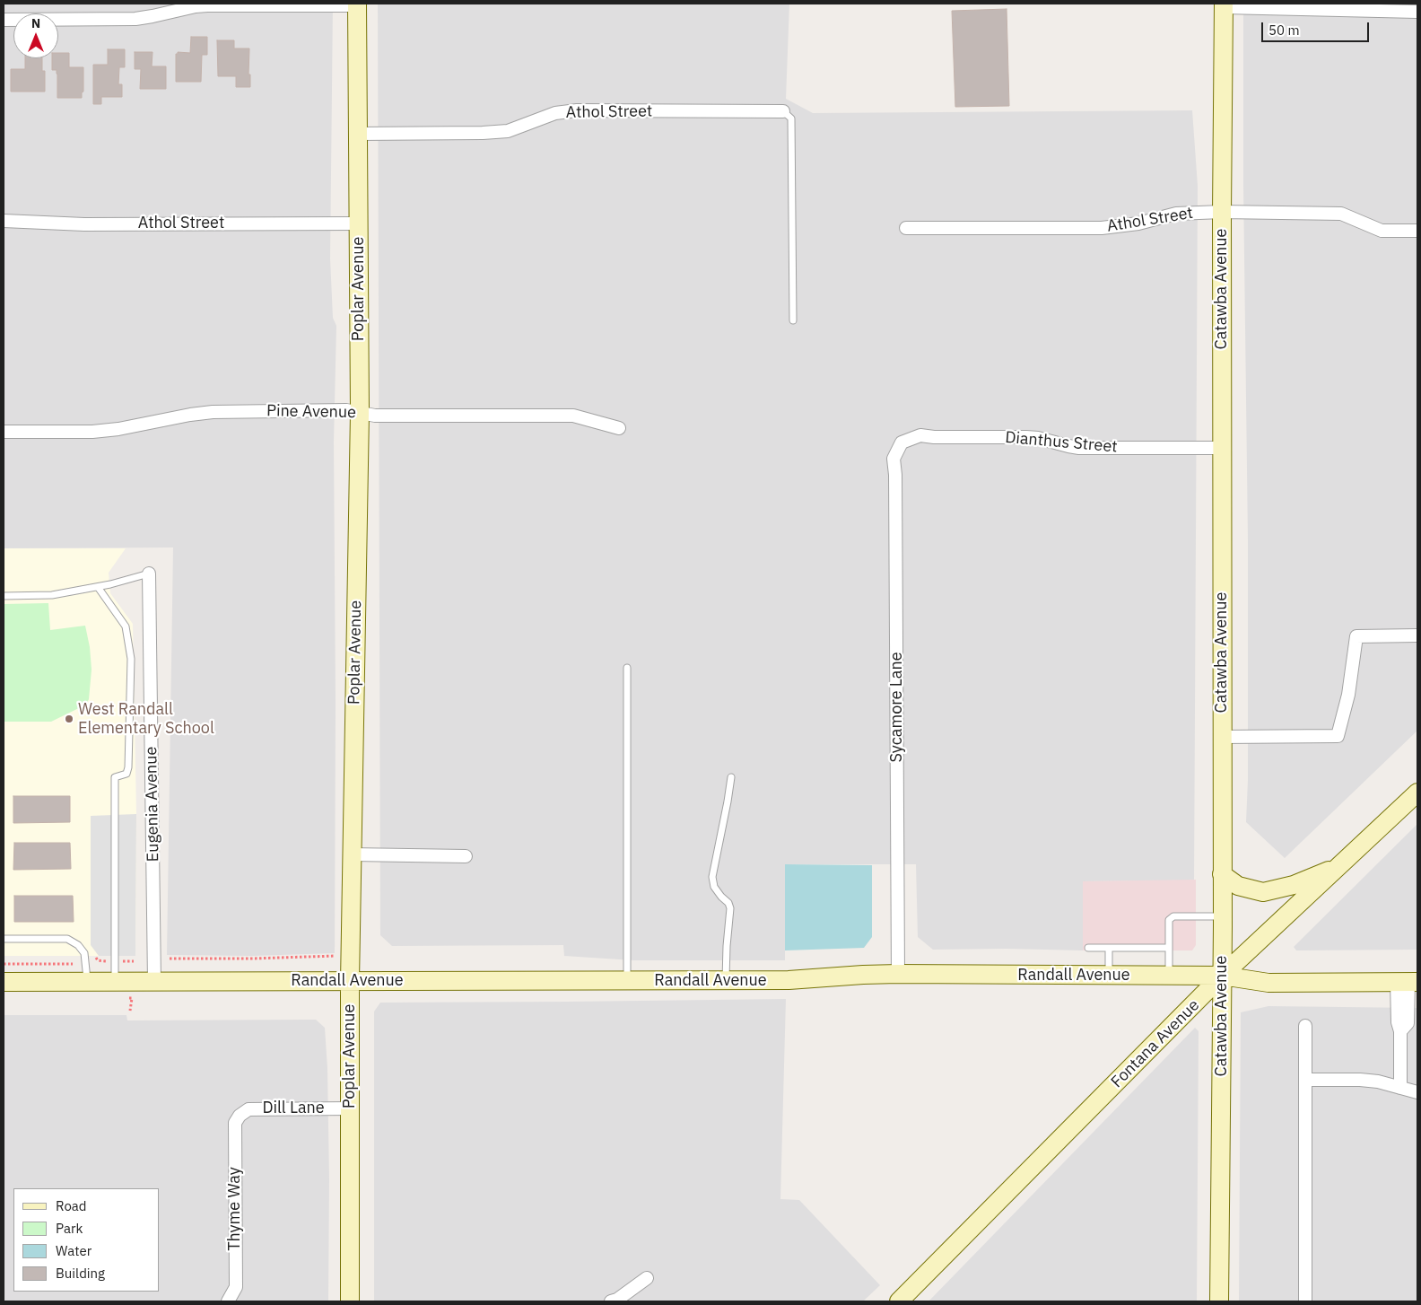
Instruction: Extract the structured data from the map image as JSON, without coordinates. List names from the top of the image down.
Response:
{
  "streets": {
    "street": [
      "Athol Street",
      "Poplar Avenue",
      "Catawba Avenue",
      "Pine Avenue",
      "Dianthus Street",
      "Sycamore Lane",
      "Eugenia Avenue",
      "Randall Avenue",
      "Fontana Avenue",
      "Dill Lane",
      "Thyme Way"
    ]
  },
  "crossings": [
    ["Athol Street", "Poplar Avenue"],
    ["Athol Street", "Catawba Avenue"],
    ["Poplar Avenue", "Pine Avenue"],
    ["Poplar Avenue", "Randall Avenue"],
    ["Poplar Avenue", "Dill Lane"],
    ["Catawba Avenue", "Dianthus Street"],
    ["Catawba Avenue", "Randall Avenue"],
    ["Catawba Avenue", "Fontana Avenue"],
    ["Dianthus Street", "Sycamore Lane"],
    ["Sycamore Lane", "Randall Avenue"],
    ["Eugenia Avenue", "Randall Avenue"],
    ["Randall Avenue", "Fontana Avenue"],
    ["Dill Lane", "Thyme Way"]
  ],
  "places": ["West Randall Elementary School"],
  "legend": [
    "Road",
    "Park",
    "Water",
    "Building"
  ],
  "scale_bar": "50 m",
  "north": "top"
}
